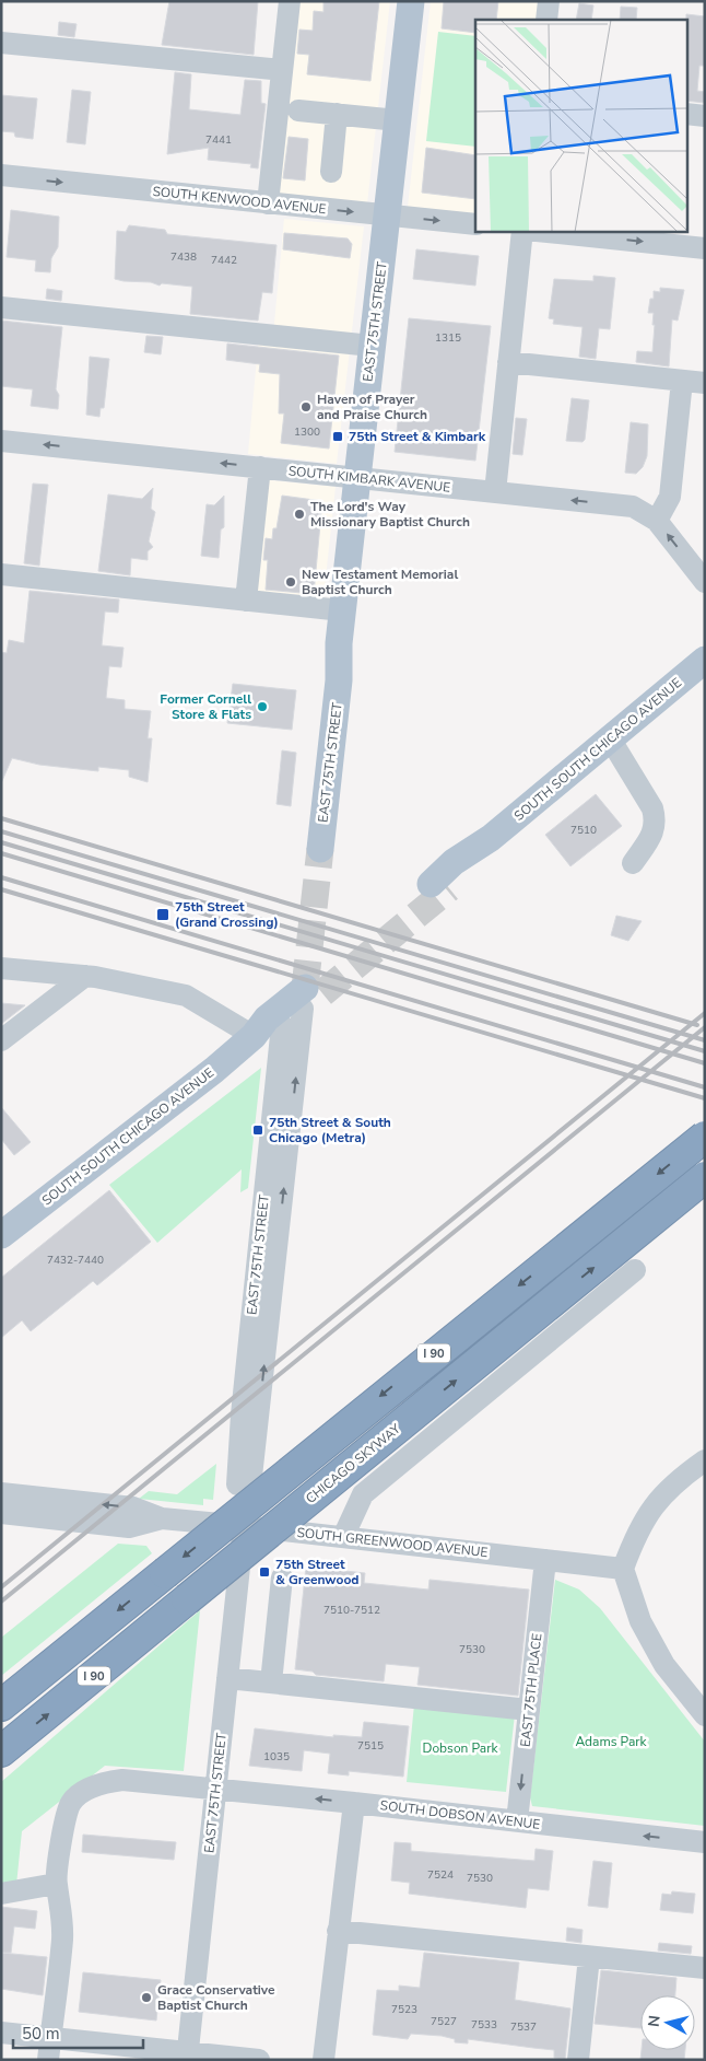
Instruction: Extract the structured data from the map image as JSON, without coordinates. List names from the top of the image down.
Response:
{
  "streets": {
    "highway": ["I 90", "CHICAGO SKYWAY"],
    "main road": ["EAST 75TH STREET", "SOUTH SOUTH CHICAGO AVENUE"],
    "street": [
      "SOUTH KENWOOD AVENUE",
      "SOUTH KIMBARK AVENUE",
      "SOUTH GREENWOOD AVENUE",
      "EAST 75TH PLACE",
      "SOUTH DOBSON AVENUE"
    ]
  },
  "crossings": [
    ["SOUTH KENWOOD AVENUE", "EAST 75TH STREET"],
    ["EAST 75TH STREET", "SOUTH KIMBARK AVENUE"],
    ["EAST 75TH STREET", "SOUTH SOUTH CHICAGO AVENUE"],
    ["EAST 75TH STREET", "SOUTH GREENWOOD AVENUE"],
    ["EAST 75TH STREET", "SOUTH DOBSON AVENUE"],
    ["SOUTH GREENWOOD AVENUE", "EAST 75TH PLACE"],
    ["EAST 75TH PLACE", "SOUTH DOBSON AVENUE"]
  ],
  "one_way": ["EAST 75TH PLACE"],
  "parks": ["Adams Park", "Dobson Park"],
  "places": {
    "other": [
      "Haven of Prayer and Praise Church",
      "The Lord's Way Missionary Baptist Church",
      "New Testament Memorial Baptist Church",
      "Former Cornell Store & Flats",
      "Grace Conservative Baptist Church"
    ],
    "transit": [
      "75th Street & Kimbark",
      "75th Street (Grand Crossing)",
      "75th Street & South Chicago (Metra)",
      "75th Street & Greenwood"
    ]
  },
  "house_numbers": [
    "7441",
    "7438",
    "7442",
    "1315",
    "1300",
    "7510",
    "7432-7440",
    "7510-7512",
    "7530",
    "7515",
    "1035",
    "7524",
    "7530",
    "7523",
    "7527",
    "7533",
    "7537"
  ],
  "scale_bar": "50 m",
  "north": "left"
}
